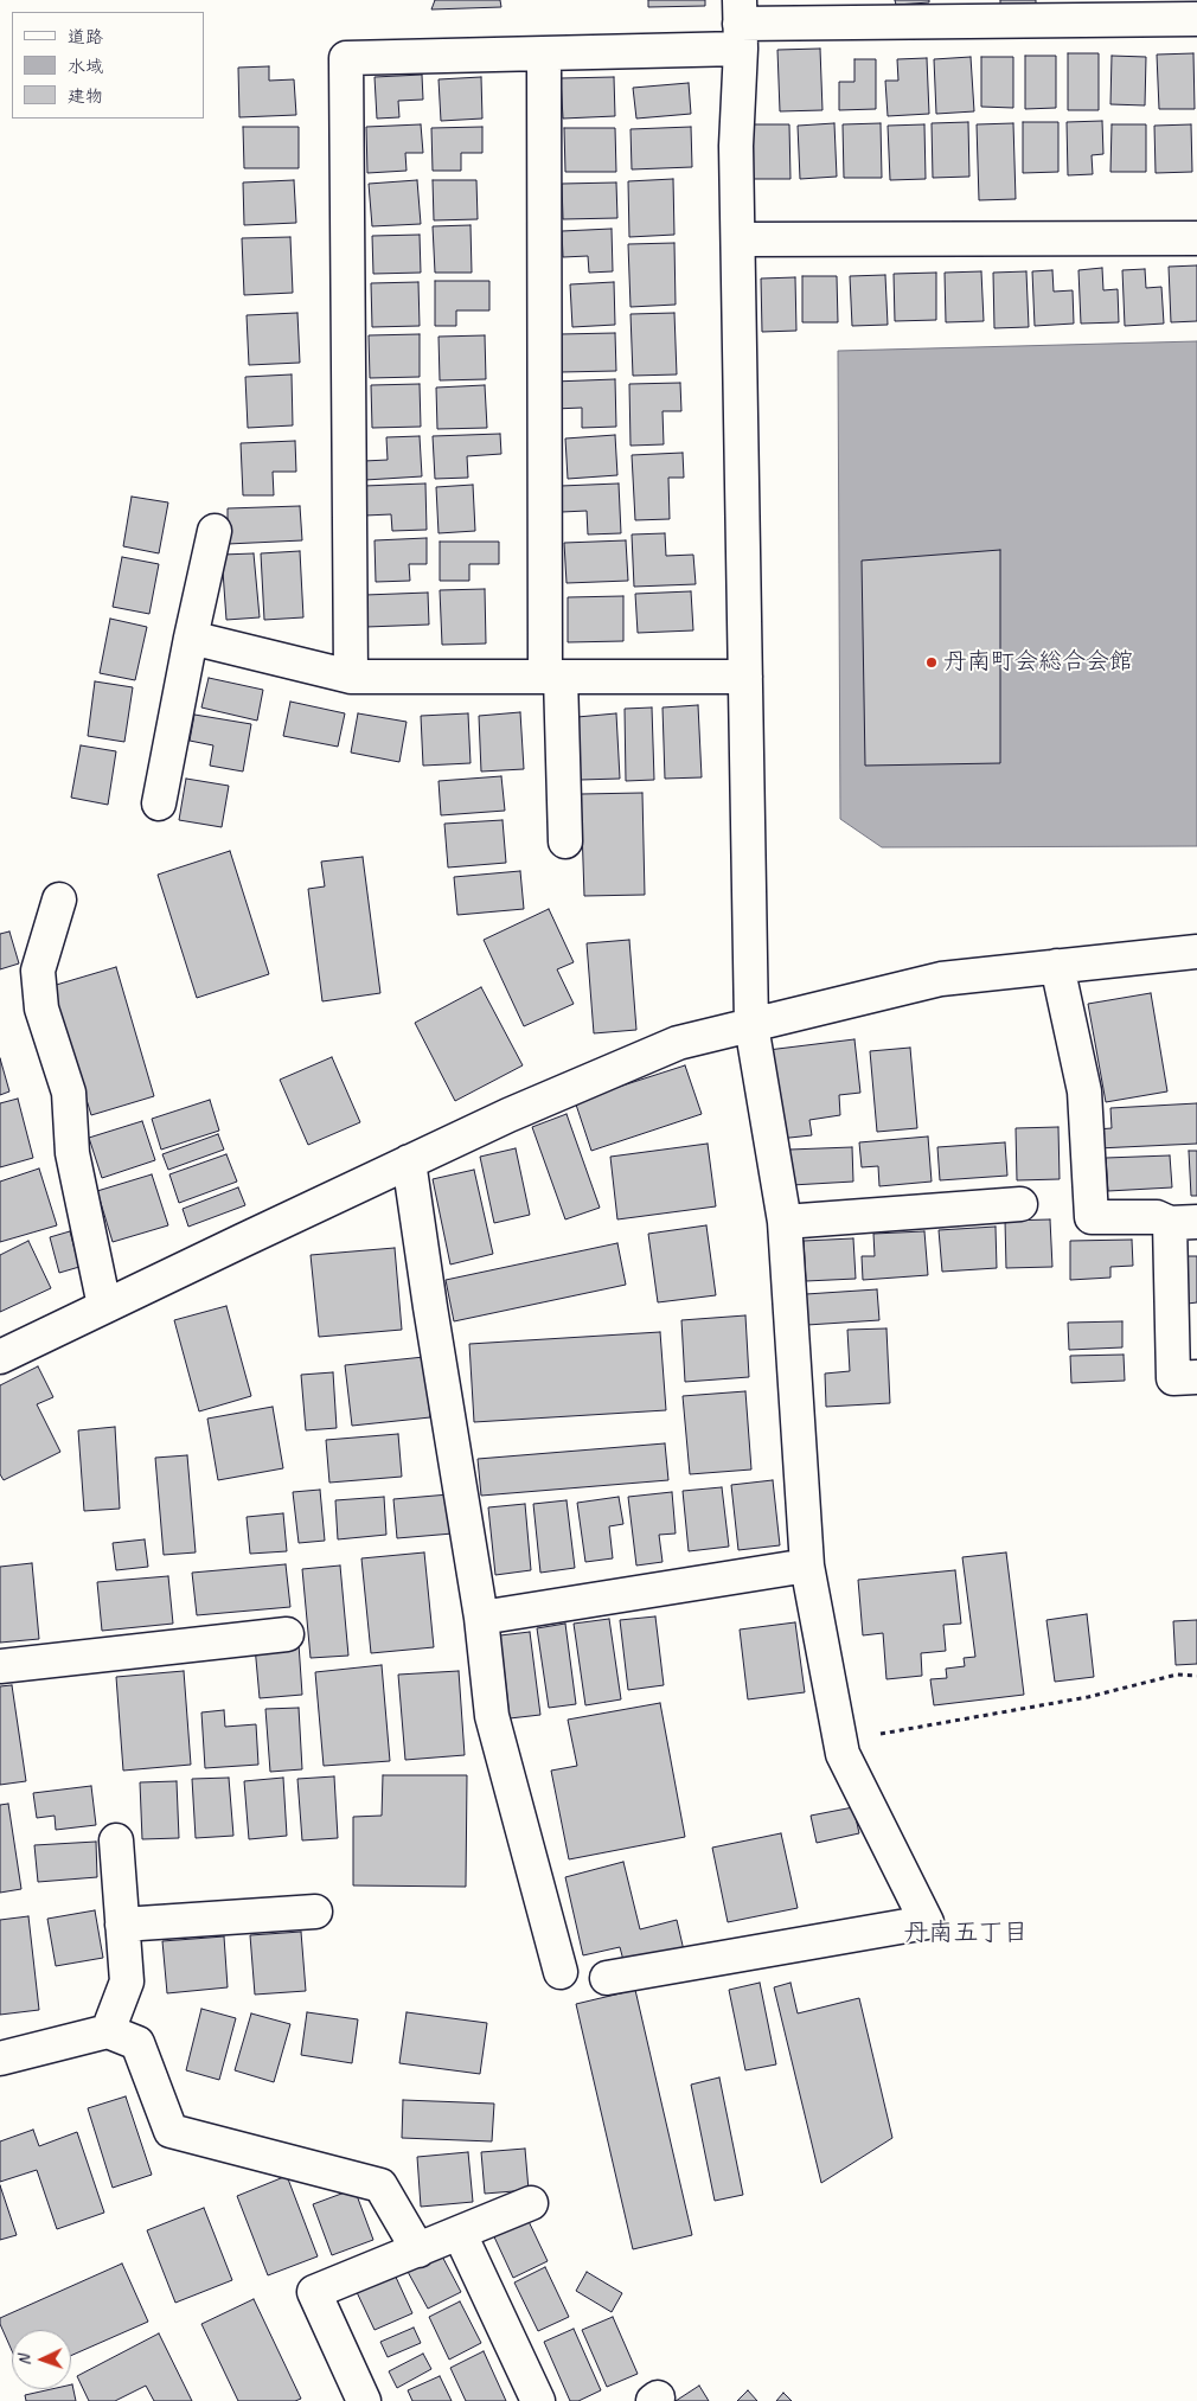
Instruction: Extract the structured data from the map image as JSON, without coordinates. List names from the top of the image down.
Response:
{
  "districts": ["丹南五丁目"],
  "places": ["丹南町会総合会館"],
  "legend": ["道路", "水域", "建物"],
  "north": "left"
}
